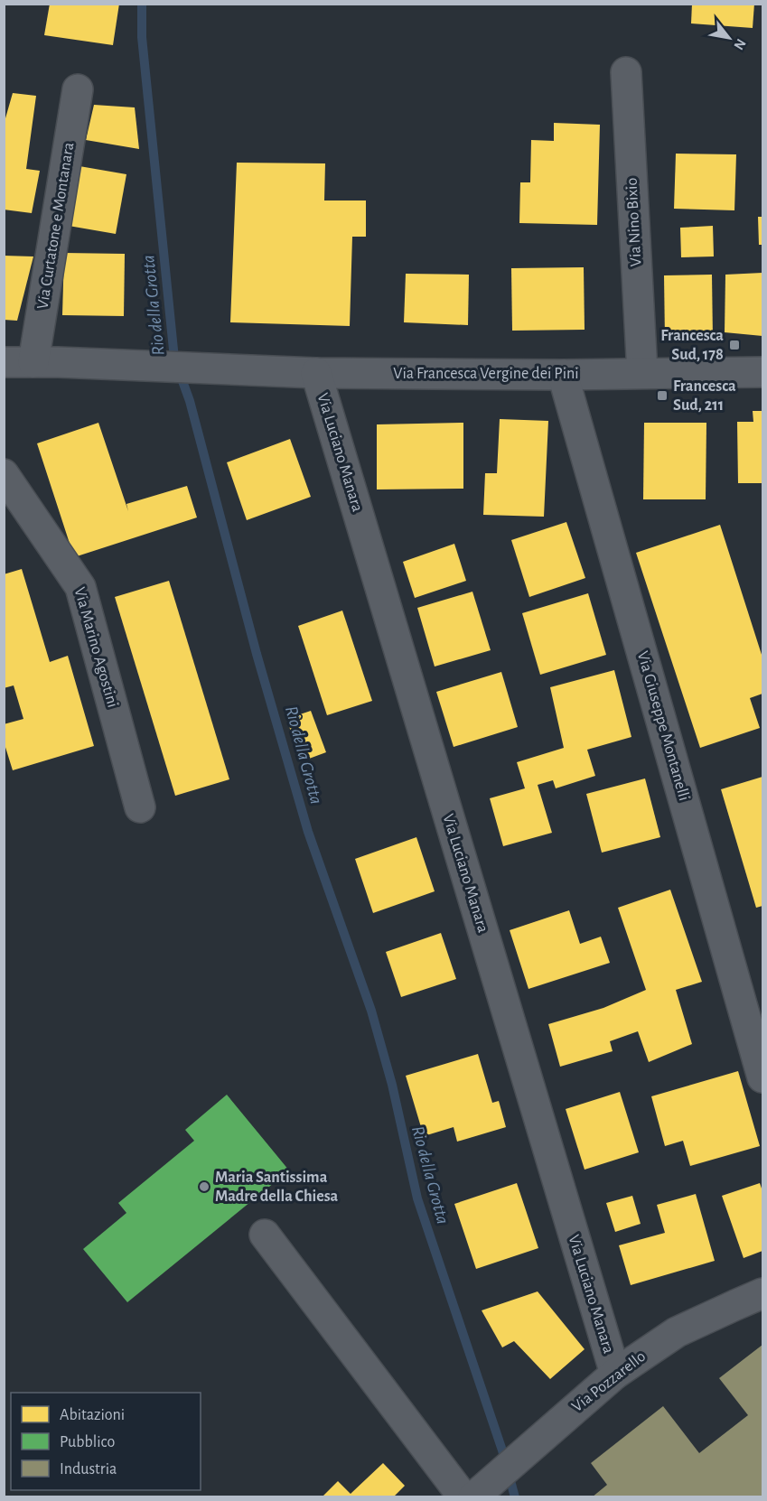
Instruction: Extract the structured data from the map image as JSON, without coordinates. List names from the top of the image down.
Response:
{
  "streets": {
    "street": [
      "Via Nino Bixio",
      "Via Curtatone e Montanara",
      "Via Francesca Vergine dei Pini",
      "Via Luciano Manara",
      "Via Marino Agostini",
      "Via Giuseppe Montanelli",
      "Via Pozzarello"
    ]
  },
  "crossings": [
    ["Via Nino Bixio", "Via Francesca Vergine dei Pini"],
    ["Via Curtatone e Montanara", "Via Francesca Vergine dei Pini"],
    ["Via Francesca Vergine dei Pini", "Via Luciano Manara"],
    ["Via Francesca Vergine dei Pini", "Via Giuseppe Montanelli"],
    ["Via Luciano Manara", "Via Pozzarello"]
  ],
  "water": ["Rio della Grotta"],
  "places": {
    "transit": ["Francesca Sud, 178", "Francesca Sud, 211"],
    "other": ["Maria Santissima Madre della Chiesa"]
  },
  "legend": ["Abitazioni", "Pubblico", "Industria"],
  "north": "bottom right"
}
